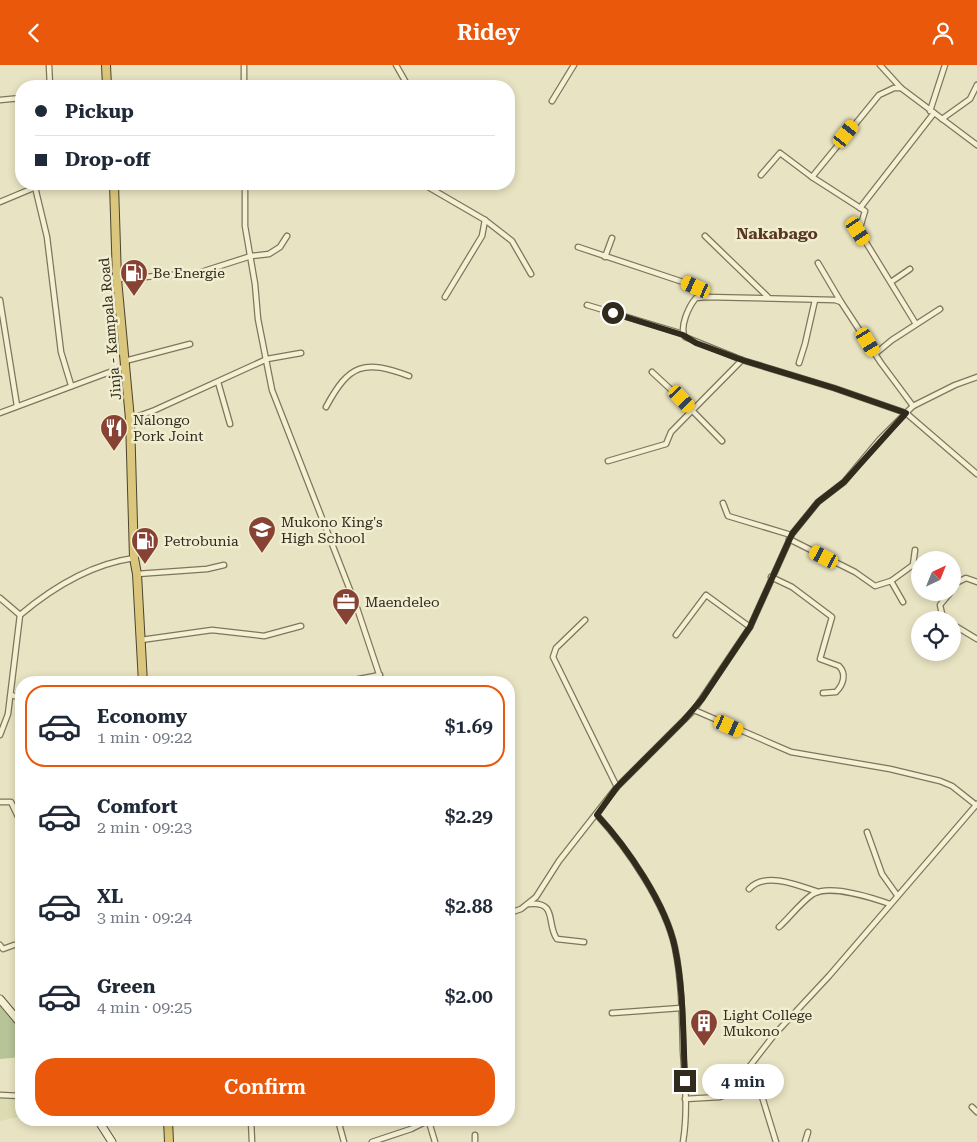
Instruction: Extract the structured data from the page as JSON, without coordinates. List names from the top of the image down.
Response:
{
  "streets": {
    "highway": ["Jinja - Kampala Road"]
  },
  "districts": ["Nakabago"],
  "places": {
    "fuel station": ["Be Energie", "Petrobunia"],
    "restaurant": ["Nalongo Pork Joint"],
    "school or university": ["Mukono King's High School"],
    "office": ["Maendeleo"],
    "building": ["Light College Mukono"]
  },
  "north": "top right",
  "page": {
    "header": "Ridey",
    "banner": ["Pickup", "Drop-off"],
    "list": [
      {
        "name": "Economy",
        "note": "1 min · 09:22",
        "value": "$1.69"
      },
      {
        "name": "Comfort",
        "note": "2 min · 09:23",
        "value": "$2.29"
      },
      {
        "name": "XL",
        "note": "3 min · 09:24",
        "value": "$2.88"
      },
      {
        "name": "Green",
        "note": "4 min · 09:25",
        "value": "$2.00"
      }
    ],
    "buttons": "Confirm",
    "bubble": "4 min"
  }
}
